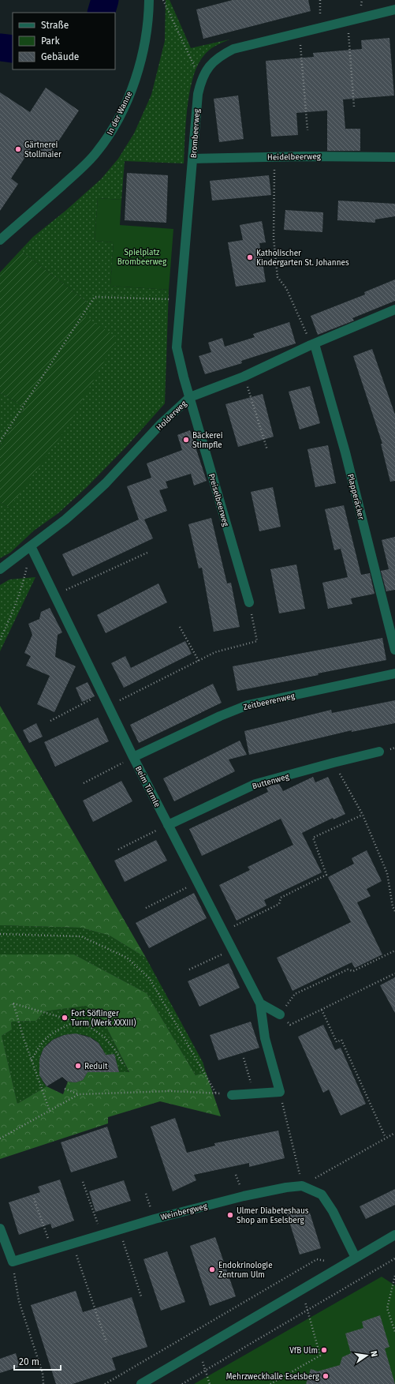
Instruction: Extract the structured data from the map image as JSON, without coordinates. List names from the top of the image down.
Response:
{
  "streets": {
    "street": [
      "In der Wanne",
      "Brombeerweg",
      "Heidelbeerweg",
      "Holderweg",
      "Plapperäcker",
      "Preiselbeerweg",
      "Zeitbeerenweg",
      "Buttenweg",
      "Beim Türmle",
      "Weinbergweg"
    ]
  },
  "crossings": [
    ["Brombeerweg", "Heidelbeerweg"],
    ["Brombeerweg", "Holderweg"],
    ["Brombeerweg", "Preiselbeerweg"],
    ["Holderweg", "Plapperäcker"],
    ["Holderweg", "Preiselbeerweg"],
    ["Holderweg", "Beim Türmle"],
    ["Zeitbeerenweg", "Beim Türmle"],
    ["Buttenweg", "Beim Türmle"]
  ],
  "parks": ["Spielplatz Brombeerweg"],
  "places": [
    "Gärtnerei Stollmaier",
    "Katholischer Kindergarten St. Johannes",
    "Bäckerei Stimpfle",
    "Fort Söflinger Turm (Werk XXXIII)",
    "Reduit",
    "Ulmer Diabeteshaus Shop am Eselsberg",
    "Endokrinologie Zentrum Ulm",
    "VfB Ulm",
    "Mehrzweckhalle Eselsberg"
  ],
  "legend": ["Straße", "Park", "Gebäude"],
  "scale_bar": "20 m",
  "north": "right"
}
